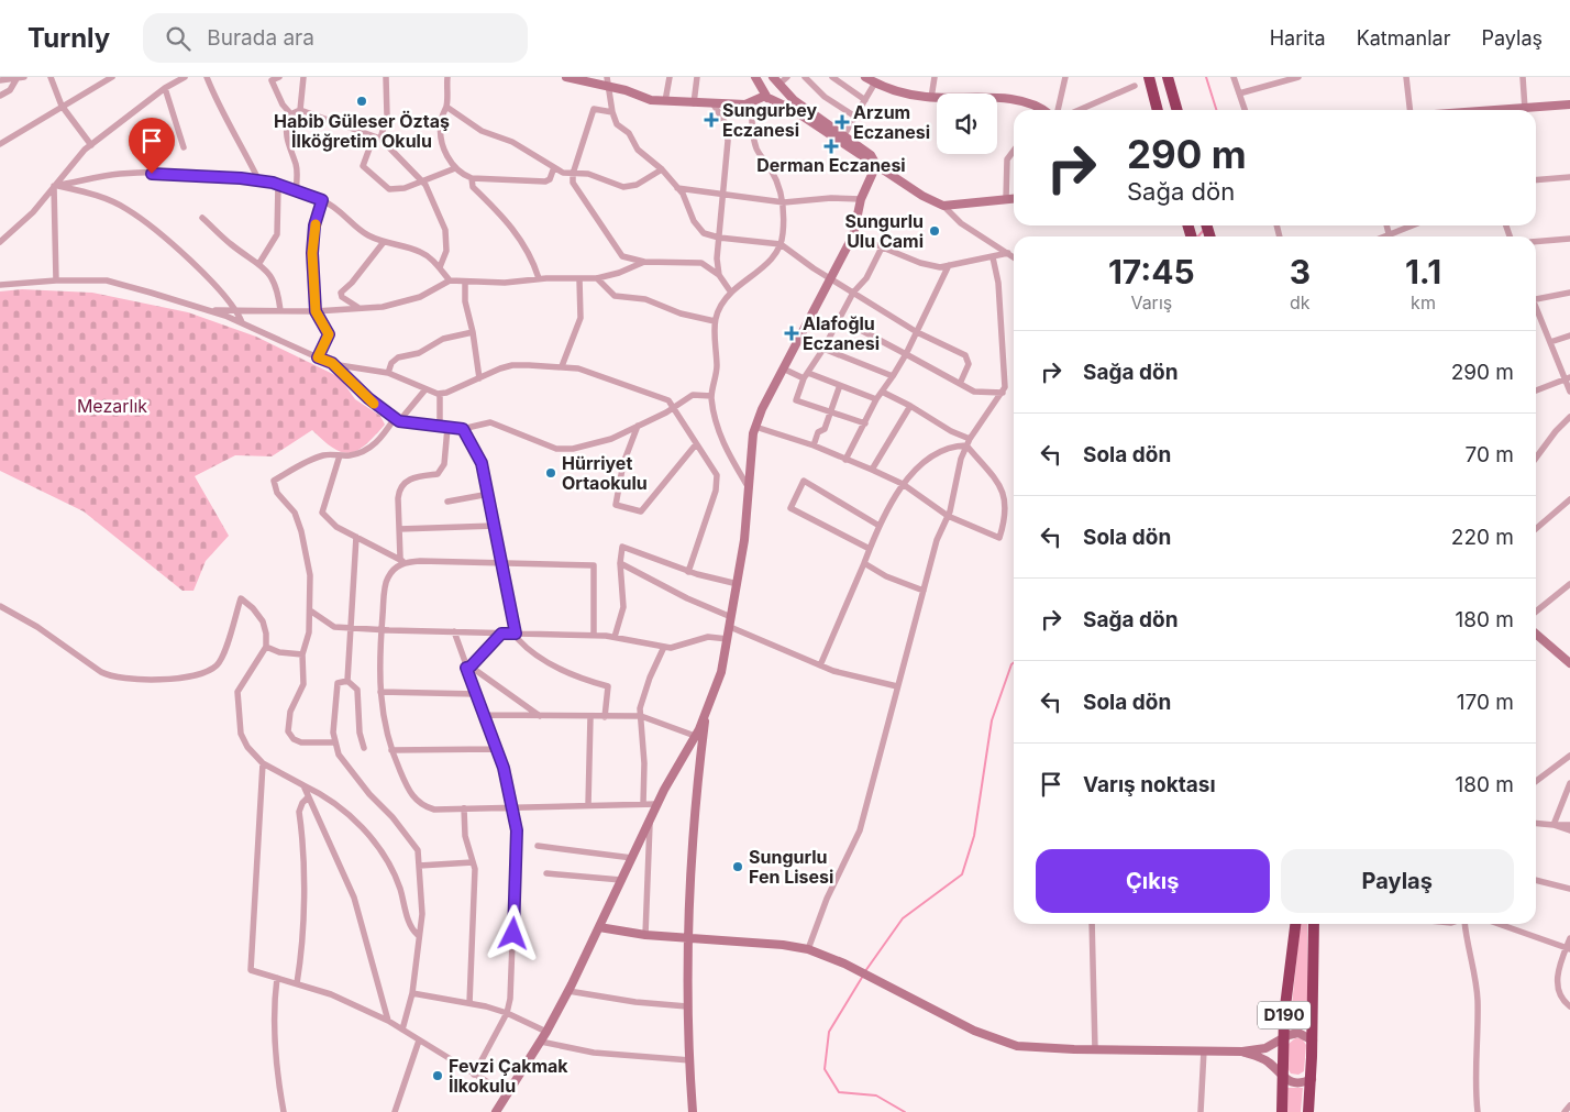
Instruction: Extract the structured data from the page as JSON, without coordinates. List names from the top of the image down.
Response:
{
  "streets": {
    "highway": ["D190"]
  },
  "parks": ["Mezarlık"],
  "places": {
    "other": [
      "Habib Güleser Öztaş İlköğretim Okulu",
      "Sungurlu Ulu Cami",
      "Hürriyet Ortaokulu",
      "Sungurlu Fen Lisesi",
      "Fevzi Çakmak İlkokulu"
    ],
    "health": [
      "Sungurbey Eczanesi",
      "Arzum Eczanesi",
      "Derman Eczanesi",
      "Alafoğlu Eczanesi"
    ]
  },
  "page": {
    "header": "Turnly",
    "search": "Burada ara",
    "nav": ["Harita", "Katmanlar", "Paylaş"],
    "turn": ["290 m", "Sağa dön"],
    "eta": [
      "17:45",
      "Varış",
      "3",
      "dk",
      "1.1",
      "km"
    ],
    "list": [
      {
        "name": "Sağa dön",
        "value": "290 m"
      },
      {
        "name": "Sola dön",
        "value": "70 m"
      },
      {
        "name": "Sola dön",
        "value": "220 m"
      },
      {
        "name": "Sağa dön",
        "value": "180 m"
      },
      {
        "name": "Sola dön",
        "value": "170 m"
      },
      {
        "name": "Varış noktası",
        "value": "180 m"
      }
    ],
    "buttons": ["Çıkış", "Paylaş"]
  }
}
